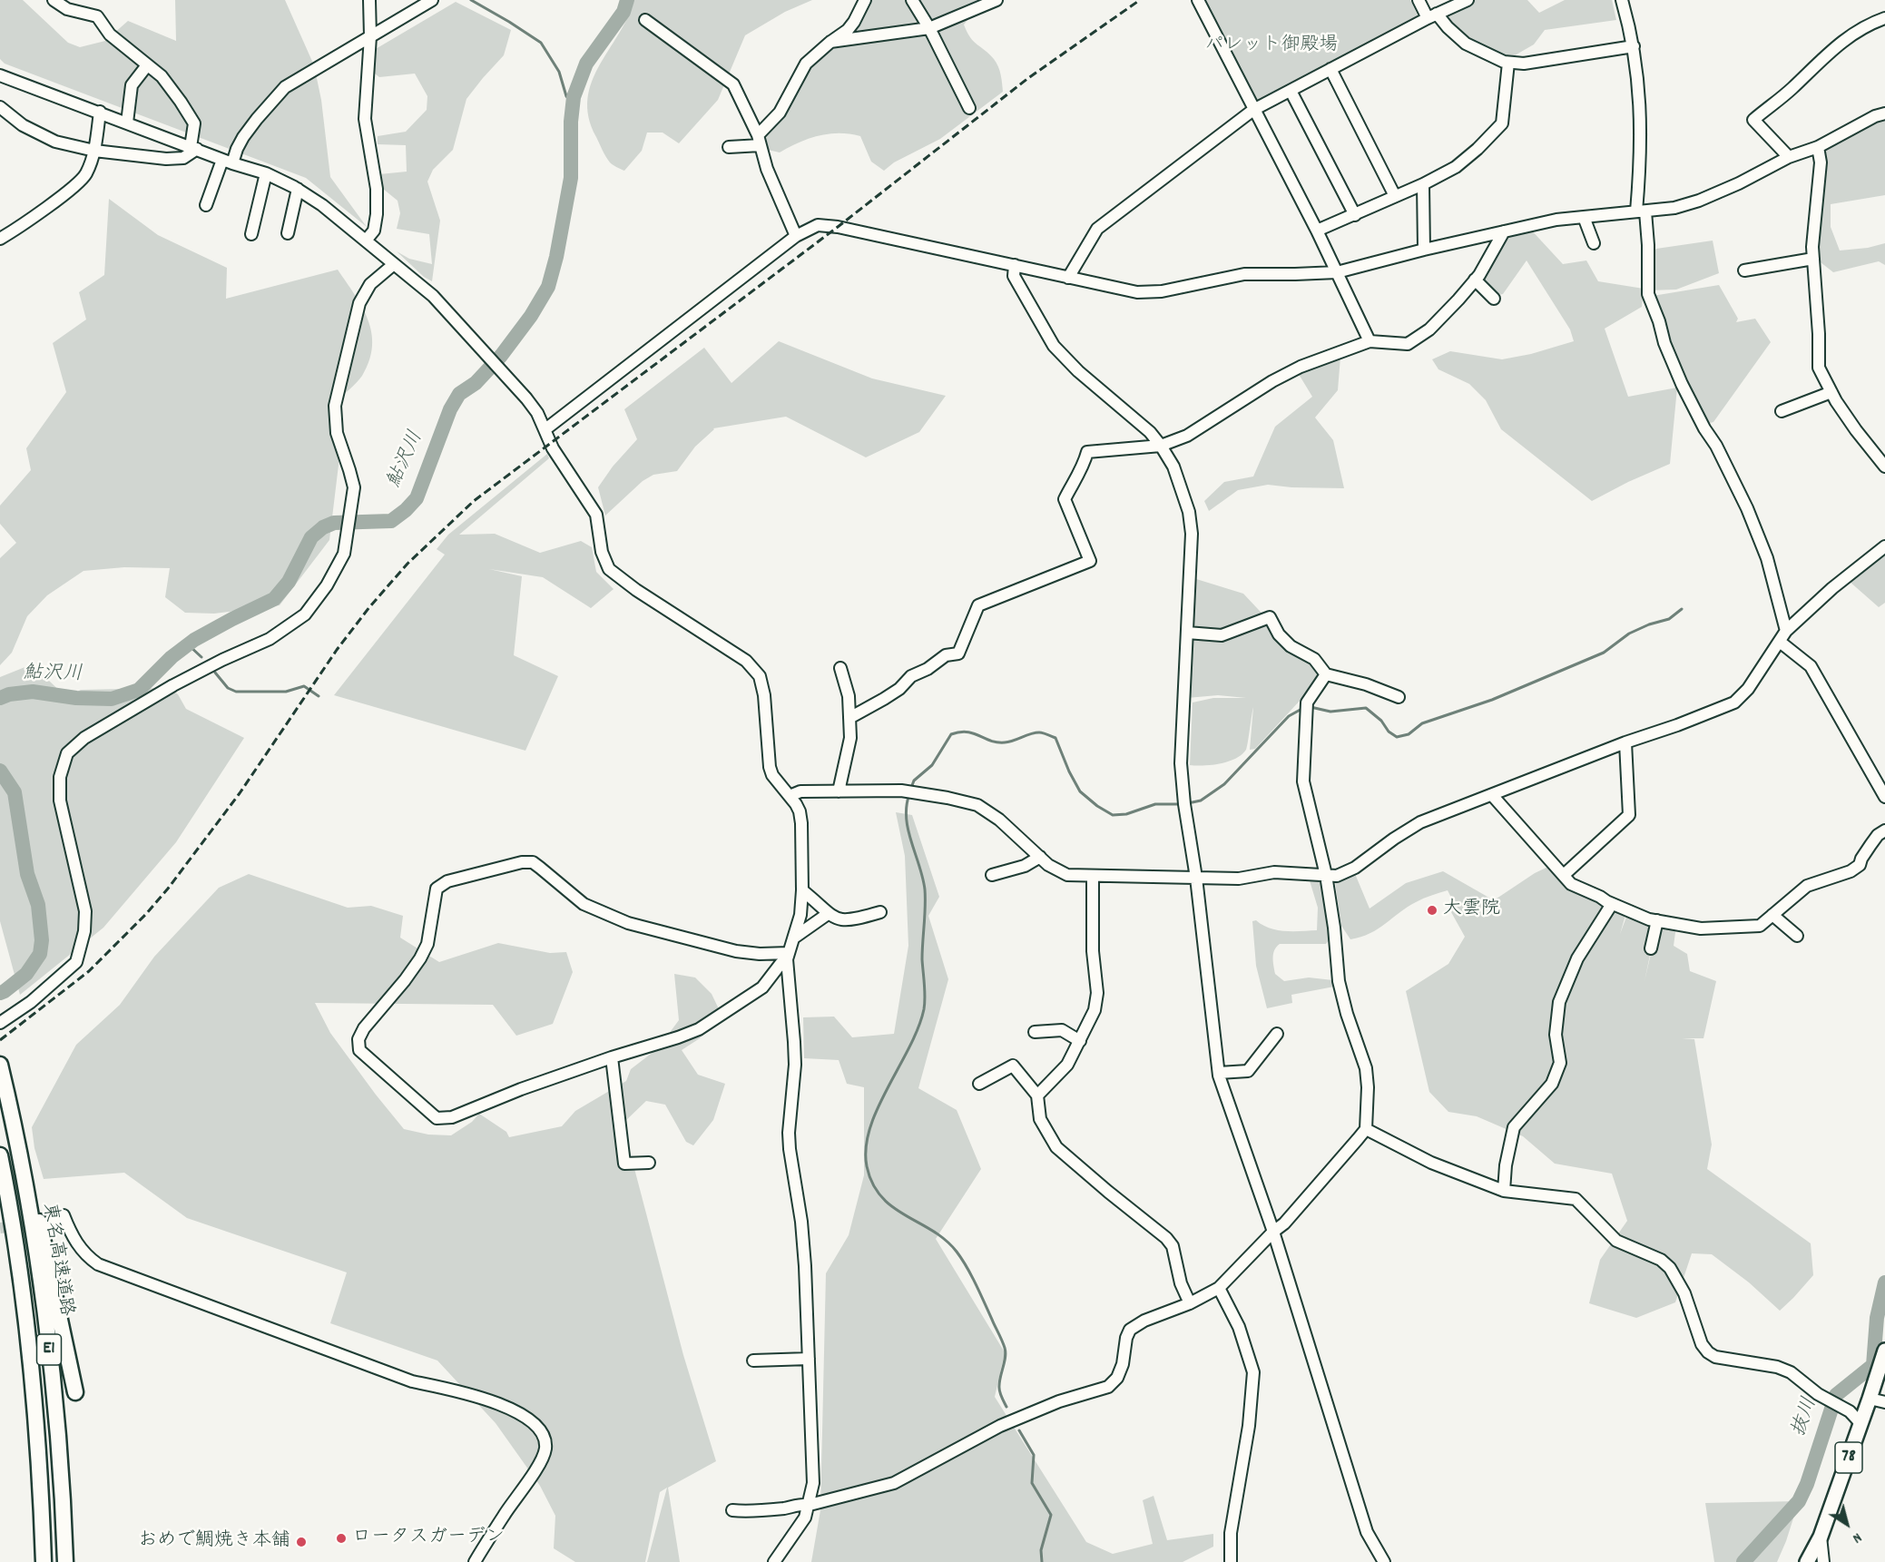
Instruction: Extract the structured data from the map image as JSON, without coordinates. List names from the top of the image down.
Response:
{
  "streets": {
    "highway": ["東名高速道路", "E1"],
    "main road": ["78"]
  },
  "water": ["鮎沢川", "抜川"],
  "parks": ["パレット御殿場"],
  "places": ["大雲院", "ロータスガーデン", "おめで鯛焼き本舗"],
  "north": "bottom right"
}
